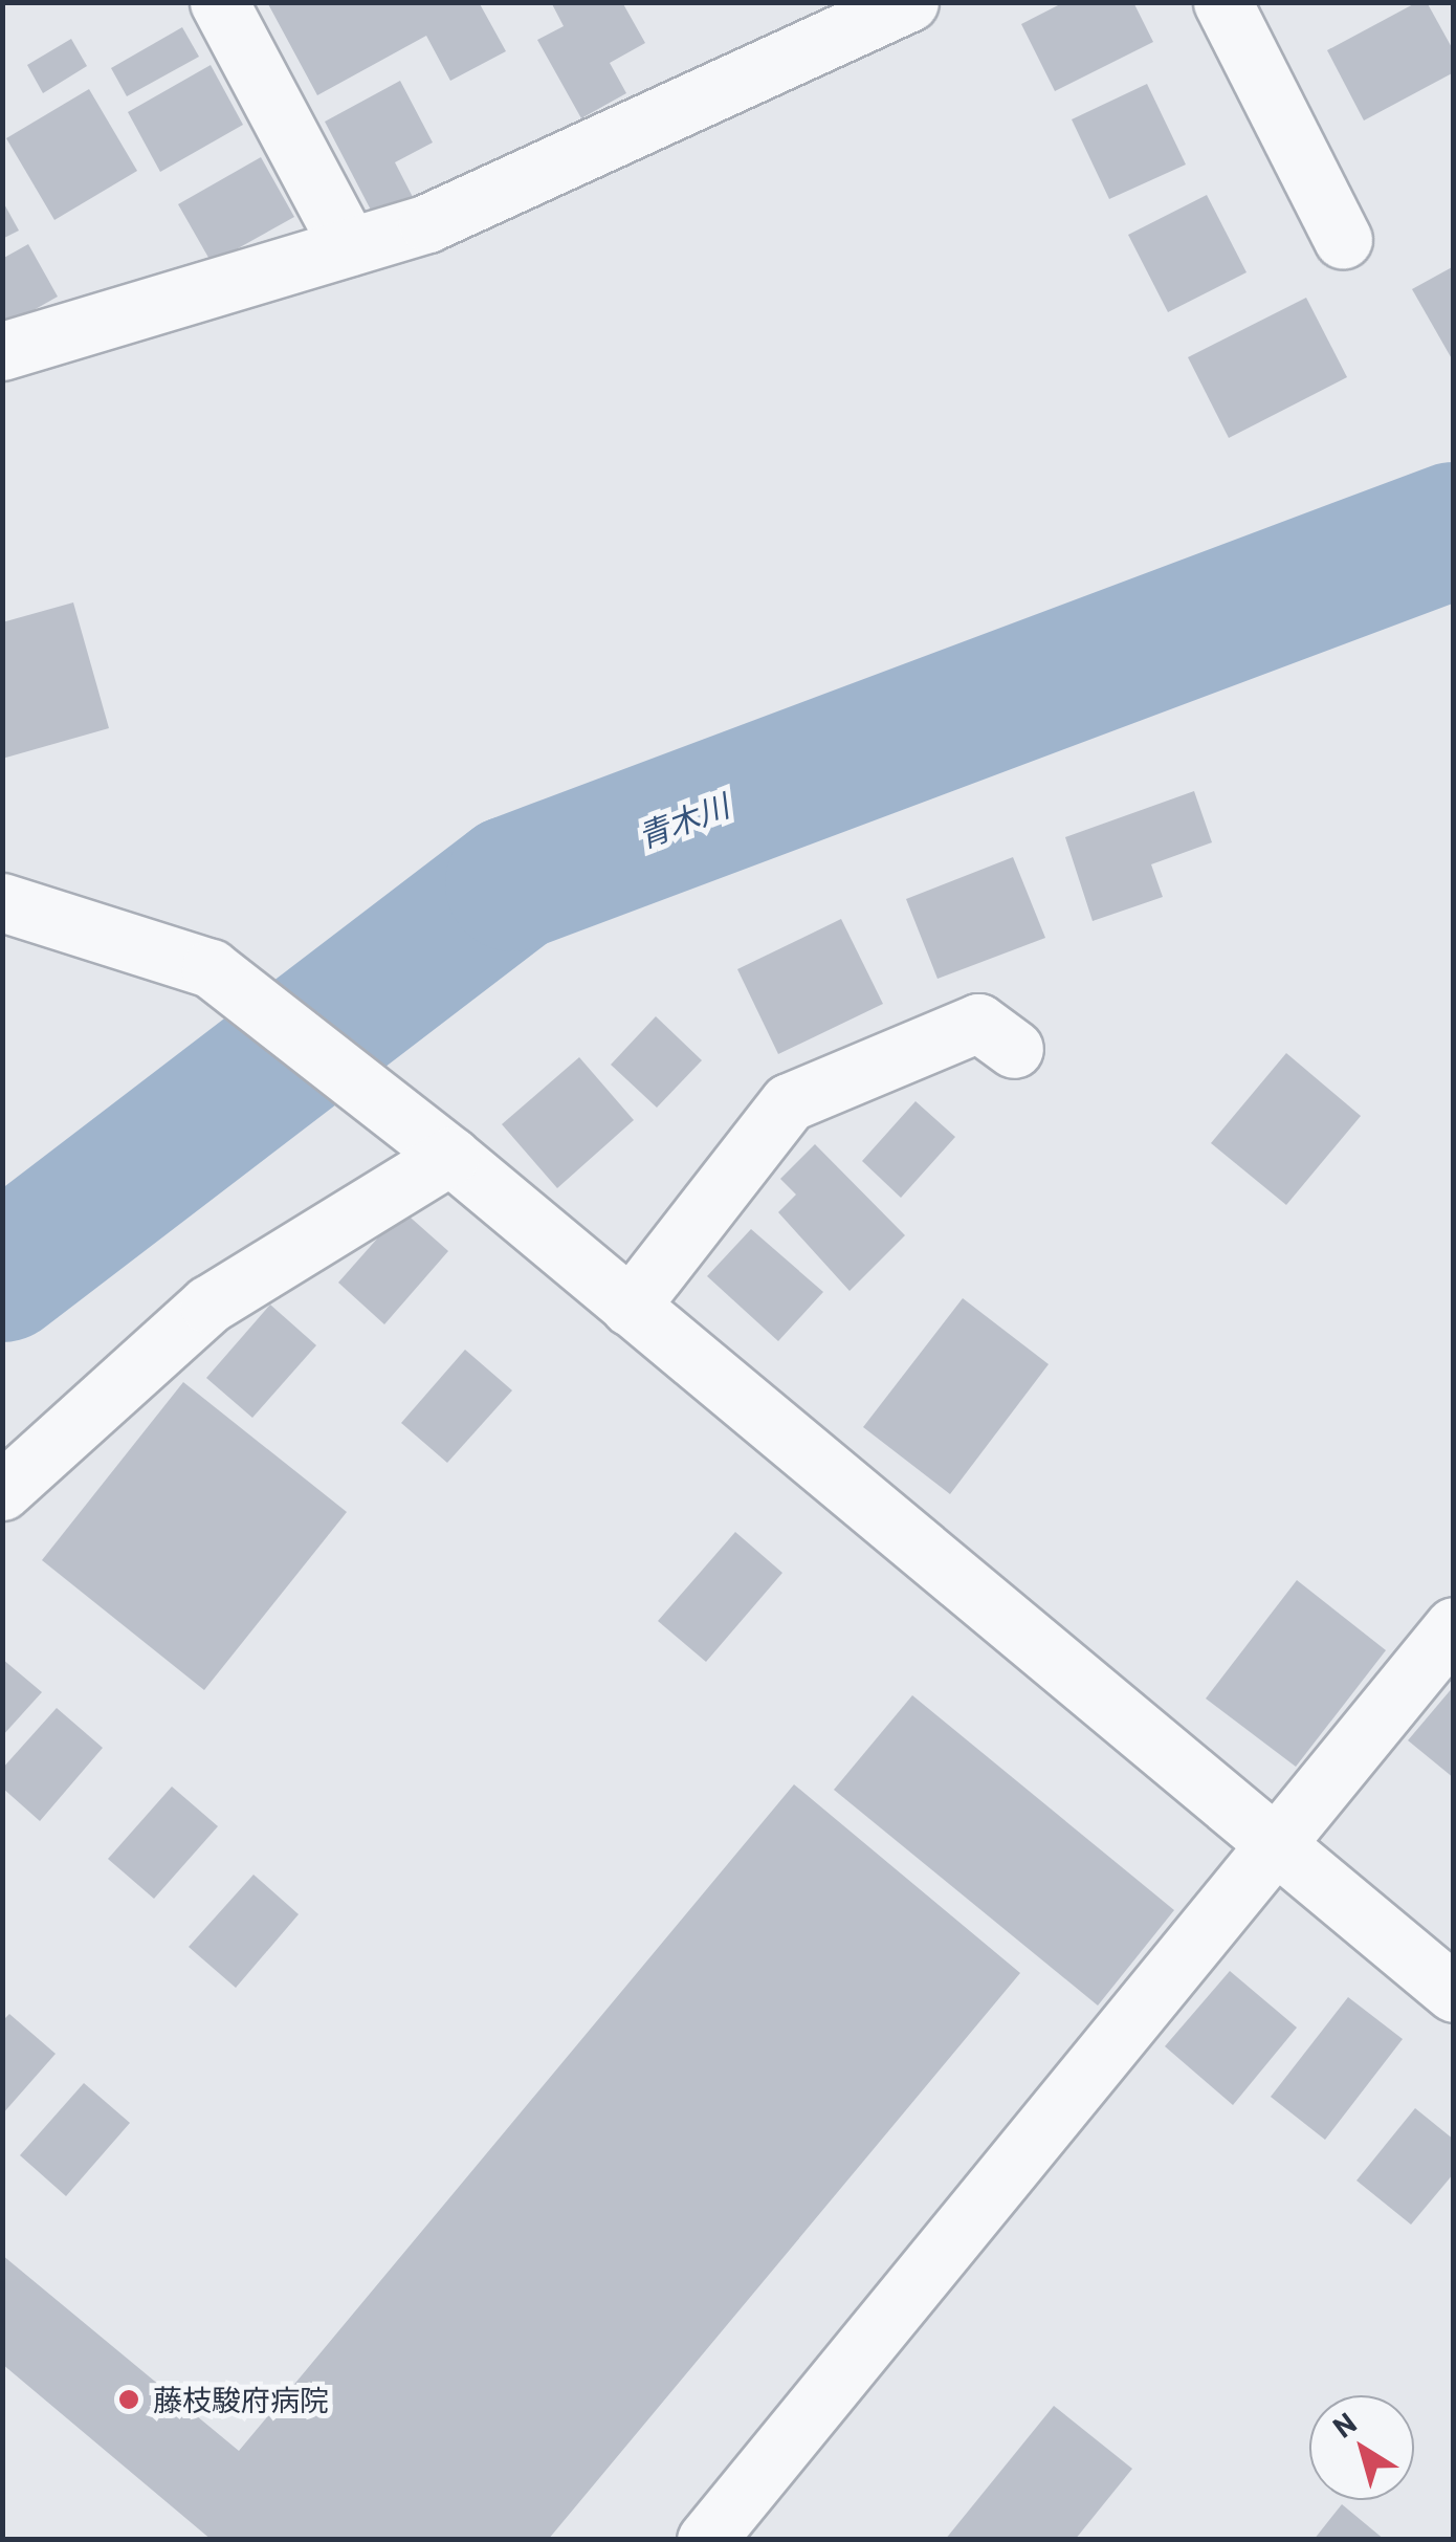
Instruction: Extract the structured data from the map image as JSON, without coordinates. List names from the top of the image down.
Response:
{
  "water": ["青木川"],
  "places": ["藤枝駿府病院"],
  "north": "top left"
}
